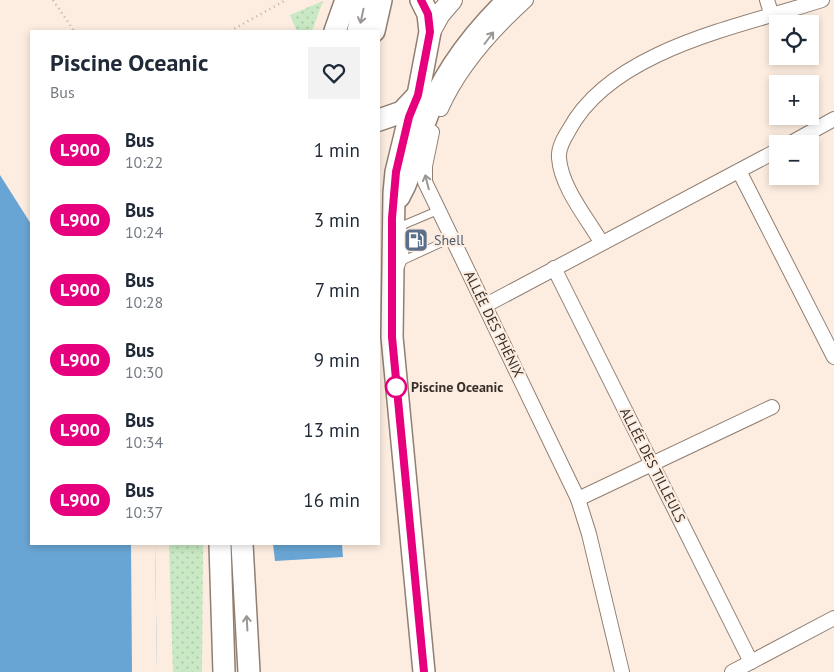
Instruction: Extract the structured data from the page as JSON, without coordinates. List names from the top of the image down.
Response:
{
  "streets": {
    "street": ["ALLÉE DES PHÉNIX", "ALLÉE DES TILLEULS"]
  },
  "places": {
    "fuel station": ["Shell"],
    "other": ["Piscine Oceanic"]
  },
  "lines": ["bus line L900"],
  "page": {
    "map_buttons": ["+", "−"],
    "heading": ["Piscine Oceanic", "Bus"],
    "list": [
      {
        "mark": "L900",
        "name": "Bus",
        "note": "10:22",
        "value": "1 min"
      },
      {
        "mark": "L900",
        "name": "Bus",
        "note": "10:24",
        "value": "3 min"
      },
      {
        "mark": "L900",
        "name": "Bus",
        "note": "10:28",
        "value": "7 min"
      },
      {
        "mark": "L900",
        "name": "Bus",
        "note": "10:30",
        "value": "9 min"
      },
      {
        "mark": "L900",
        "name": "Bus",
        "note": "10:34",
        "value": "13 min"
      },
      {
        "mark": "L900",
        "name": "Bus",
        "note": "10:37",
        "value": "16 min"
      }
    ]
  }
}
